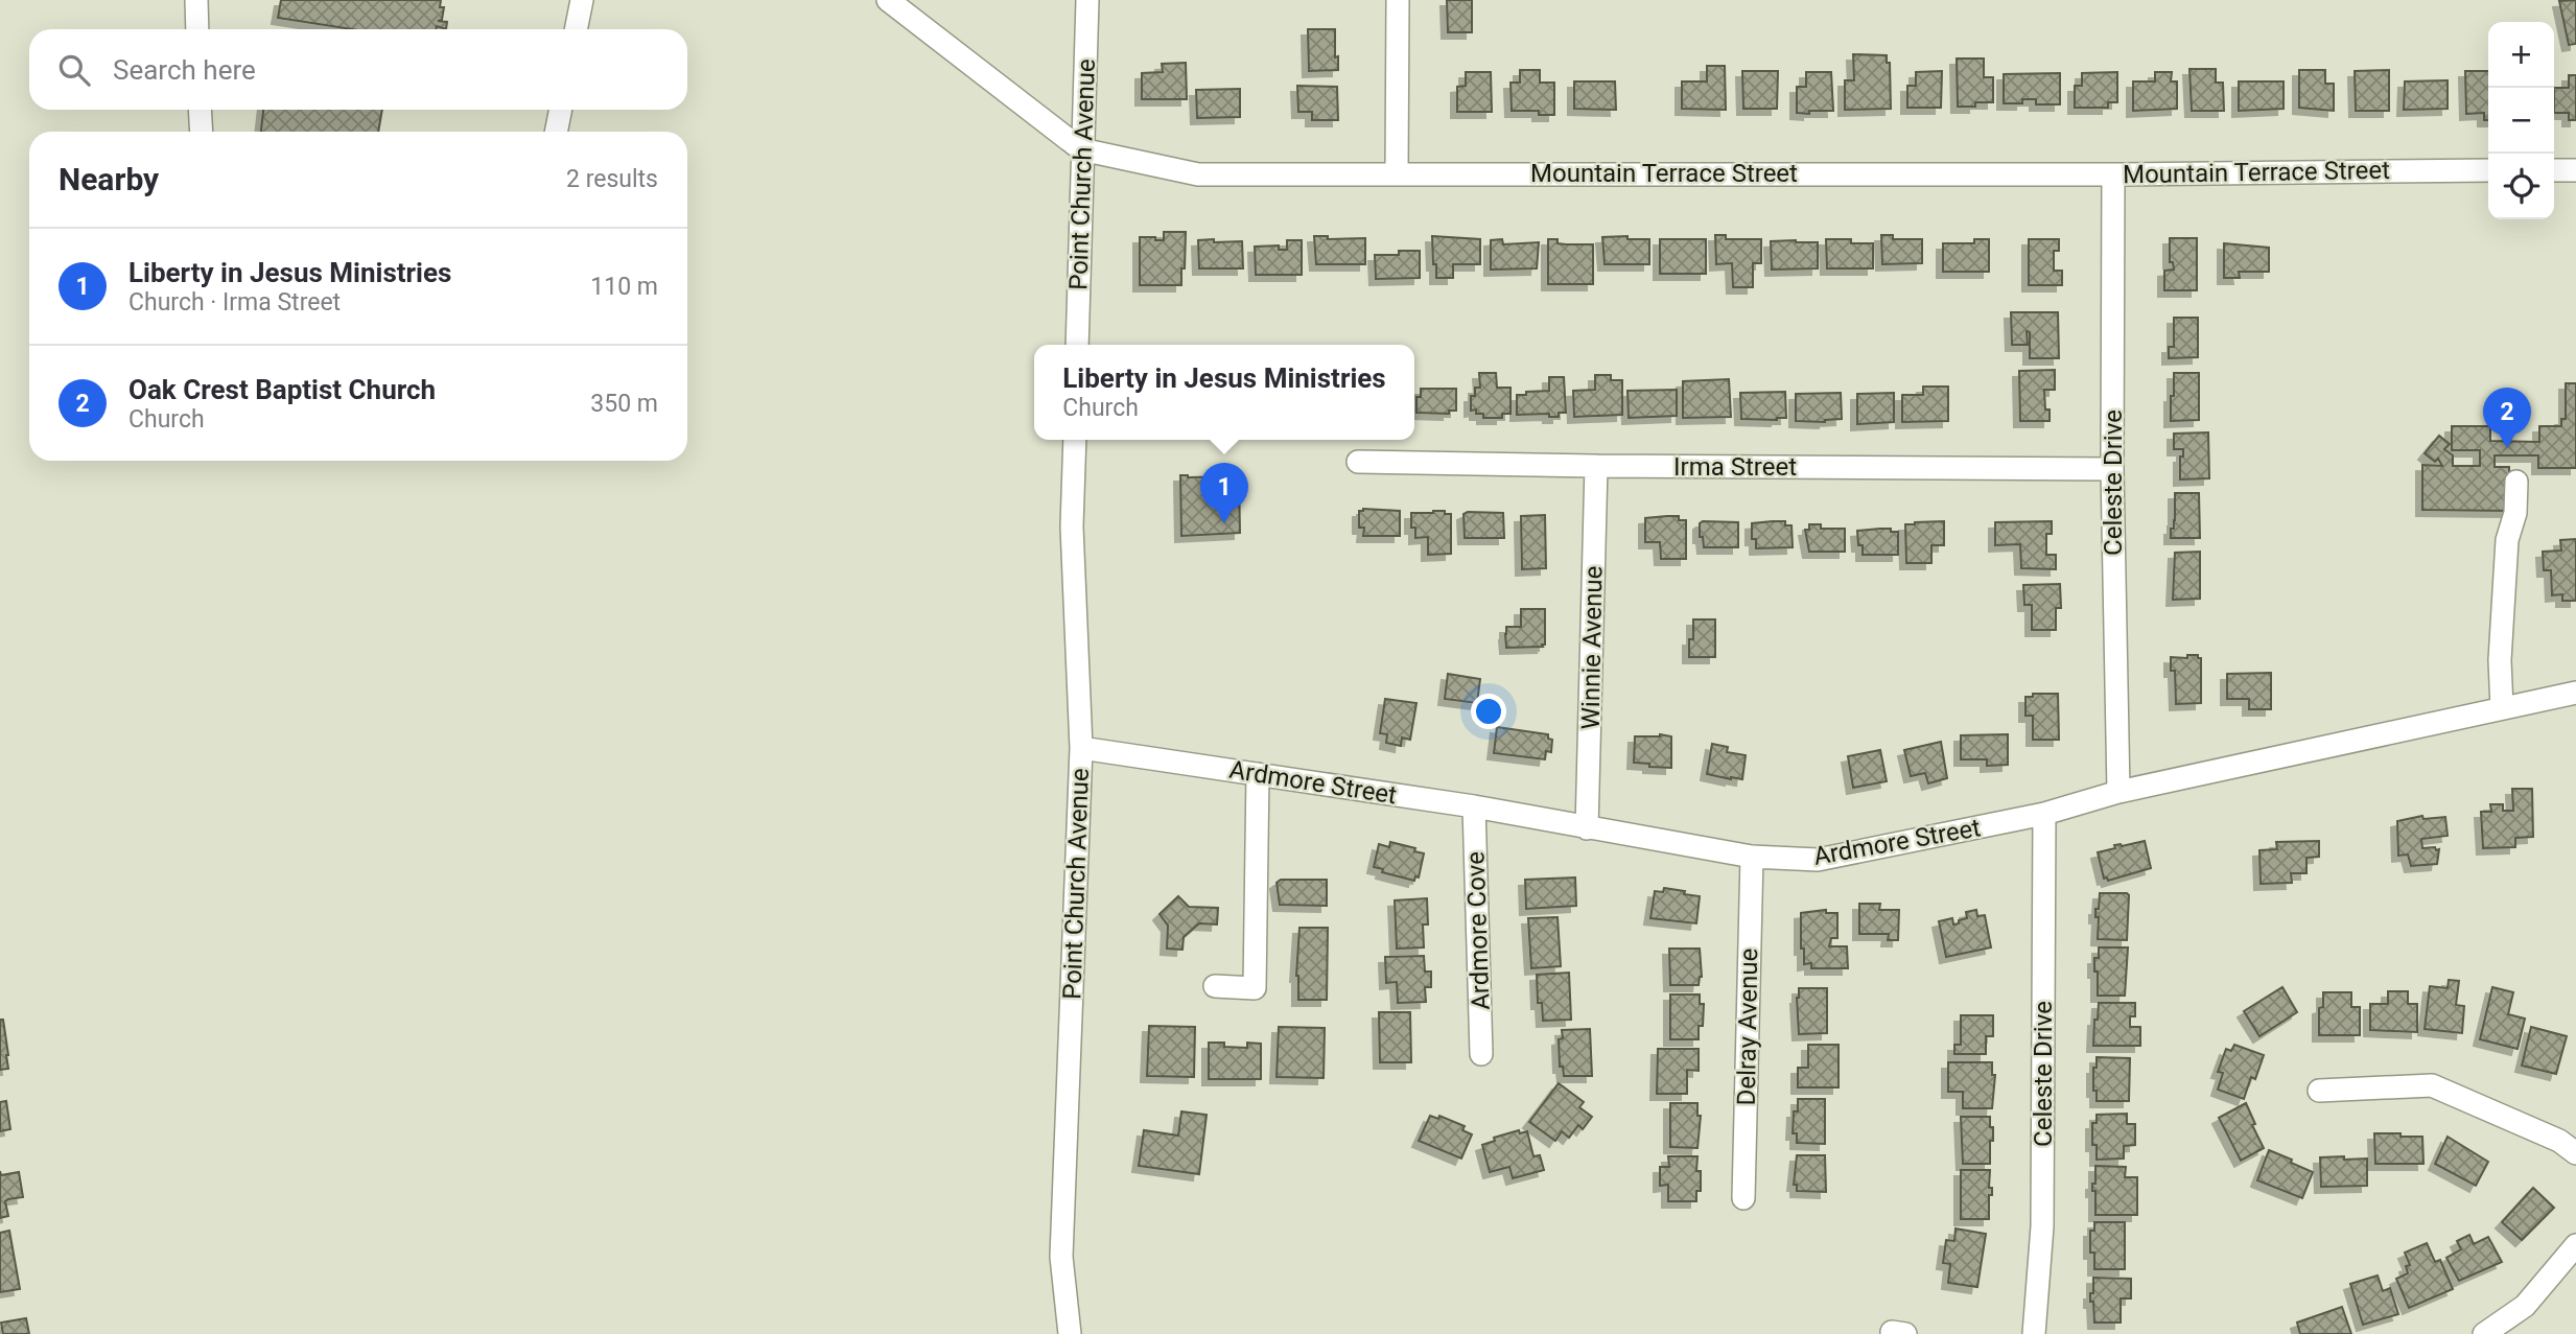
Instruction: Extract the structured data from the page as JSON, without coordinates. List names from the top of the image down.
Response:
{
  "streets": {
    "street": [
      "Mountain Terrace Street",
      "Point Church Avenue",
      "Irma Street",
      "Celeste Drive",
      "Winnie Avenue",
      "Ardmore Street",
      "Ardmore Cove",
      "Delray Avenue"
    ]
  },
  "crossings": [
    ["Mountain Terrace Street", "Point Church Avenue"],
    ["Mountain Terrace Street", "Celeste Drive"],
    ["Point Church Avenue", "Ardmore Street"],
    ["Irma Street", "Celeste Drive"],
    ["Irma Street", "Winnie Avenue"],
    ["Celeste Drive", "Ardmore Street"],
    ["Winnie Avenue", "Ardmore Street"],
    ["Ardmore Street", "Ardmore Cove"],
    ["Ardmore Street", "Delray Avenue"]
  ],
  "page": {
    "map_buttons": ["+", "−"],
    "search": "Search here",
    "heading": ["Nearby", "2 results"],
    "list": [
      {
        "mark": "1",
        "name": "Liberty in Jesus Ministries",
        "note": "Church · Irma Street",
        "value": "110 m"
      },
      {
        "mark": "2",
        "name": "Oak Crest Baptist Church",
        "note": "Church",
        "value": "350 m"
      }
    ],
    "popup": ["Liberty in Jesus Ministries", "Church"],
    "pins": ["2", "1"]
  }
}
